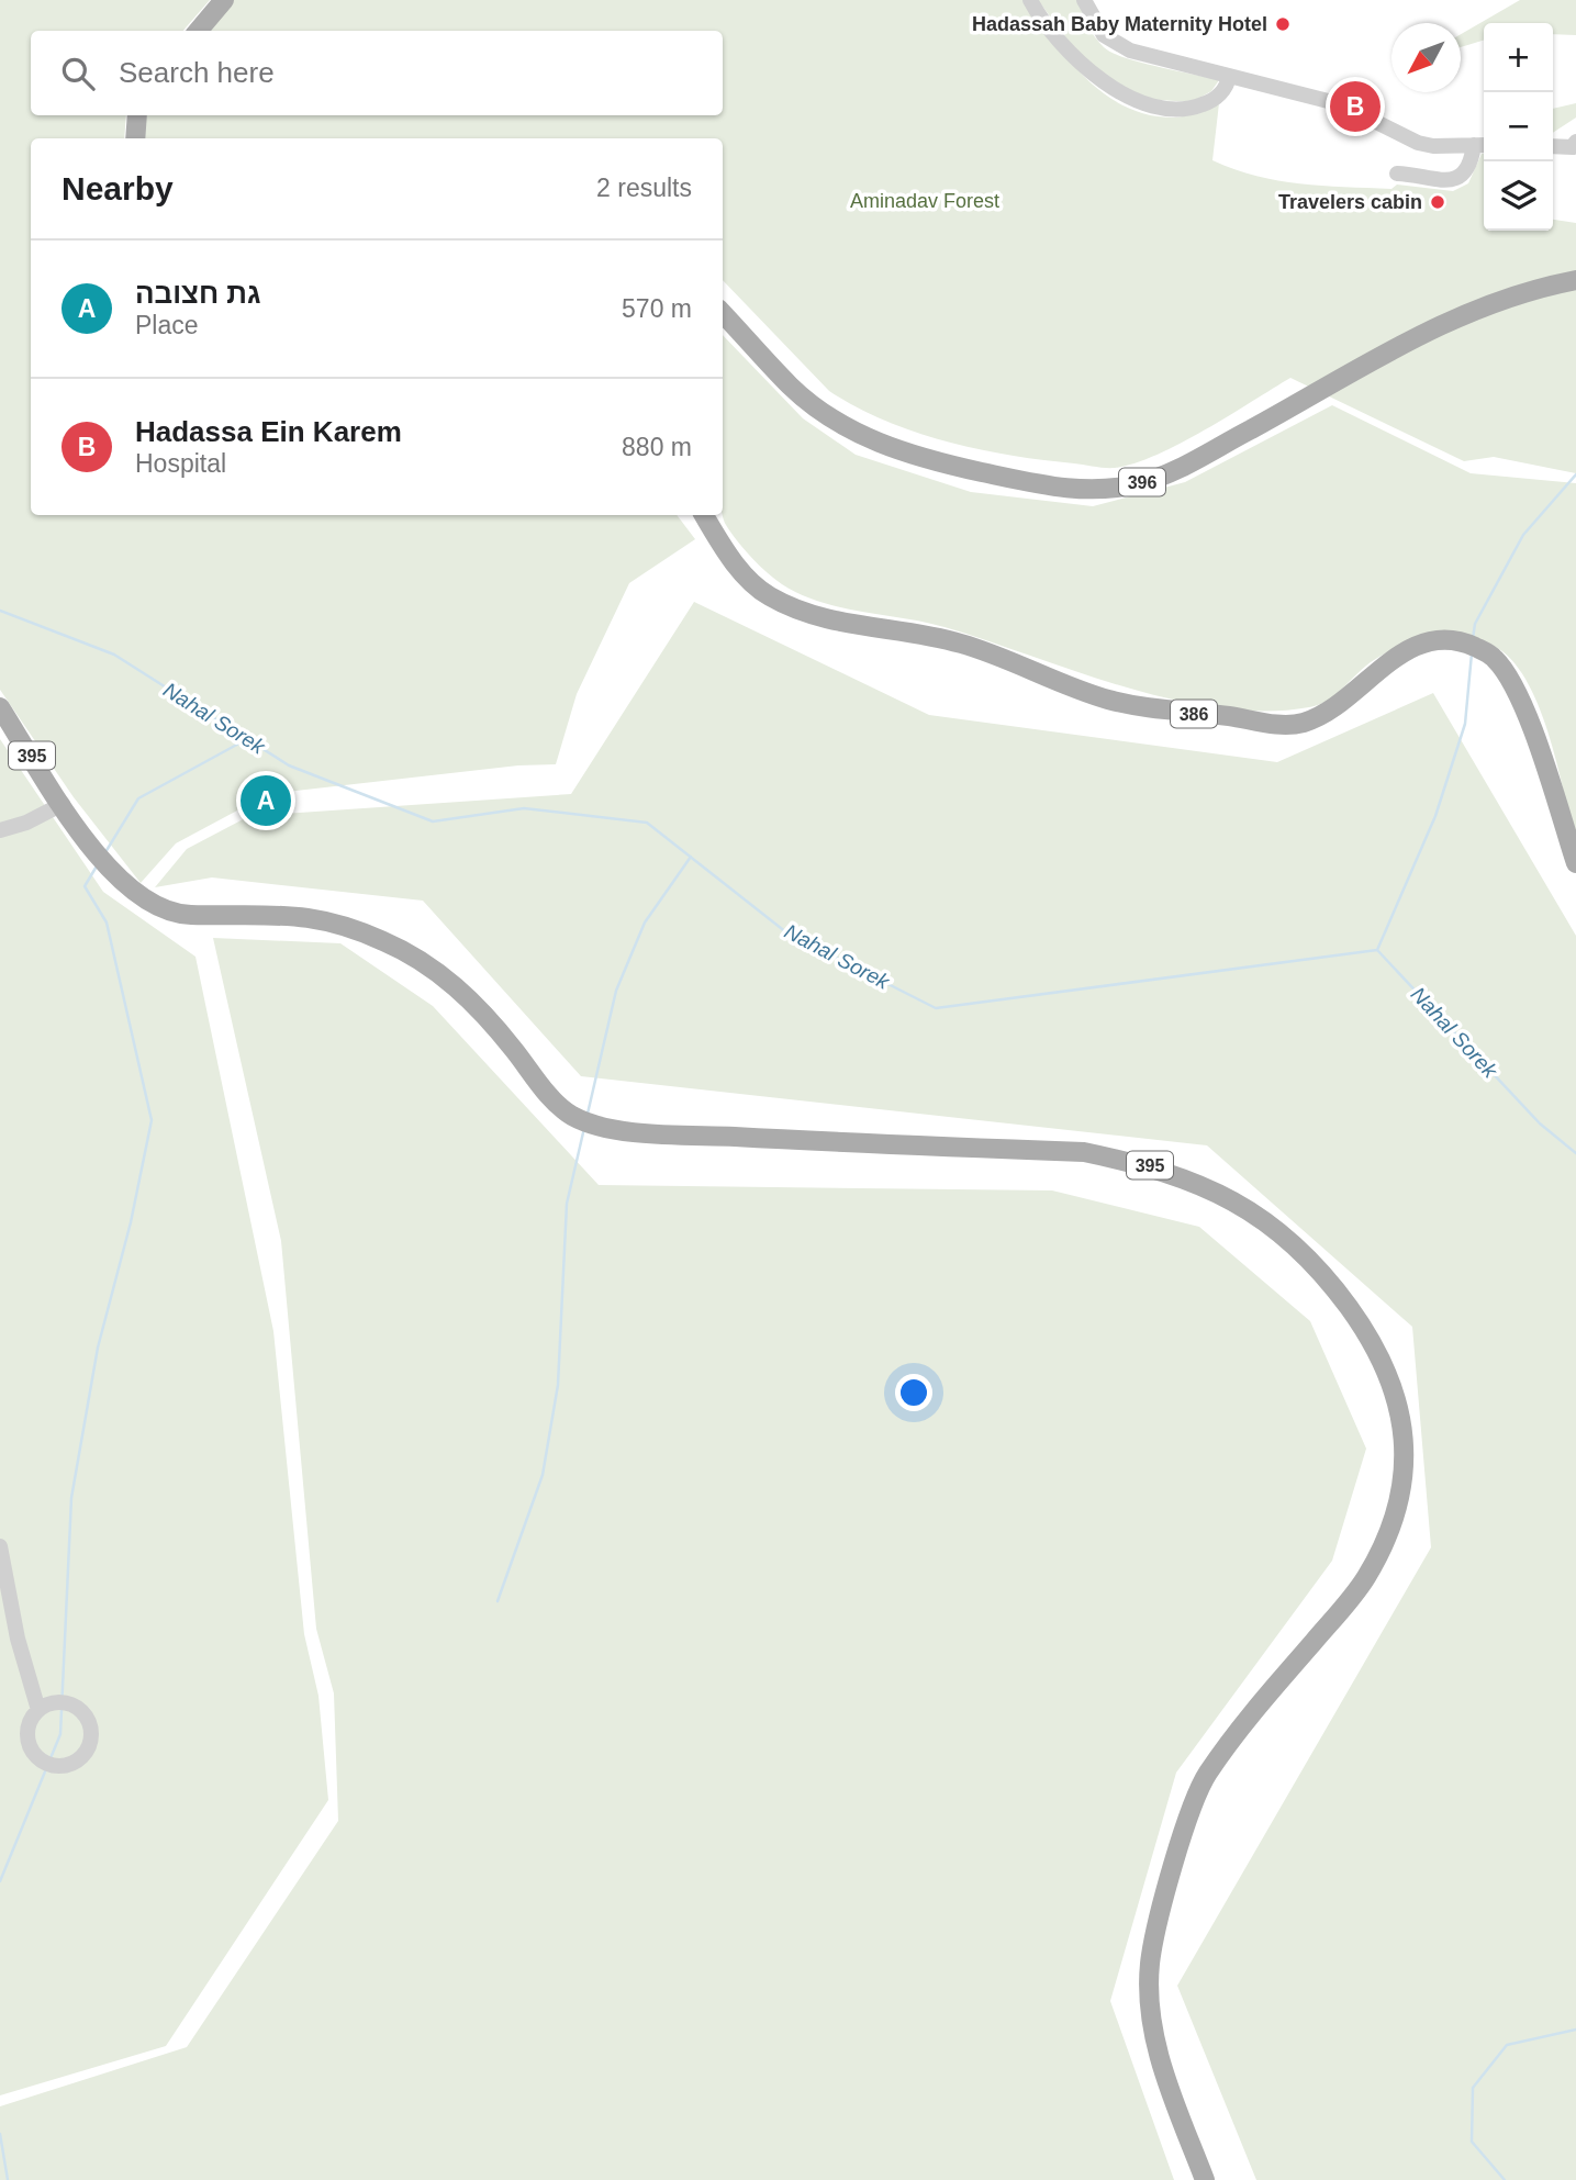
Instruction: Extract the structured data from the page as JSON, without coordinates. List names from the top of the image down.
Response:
{
  "streets": {
    "main road": ["396", "386", "395"]
  },
  "water": ["Nahal Sorek"],
  "parks": ["Aminadav Forest"],
  "places": ["Hadassah Baby Maternity Hotel", "Travelers cabin"],
  "north": "bottom left",
  "page": {
    "map_buttons": ["+", "−"],
    "search": "Search here",
    "pins": ["B", "A"],
    "heading": ["Nearby", "2 results"],
    "list": [
      {
        "mark": "A",
        "name": "גת חצובה",
        "note": "Place",
        "value": "570 m"
      },
      {
        "mark": "B",
        "name": "Hadassa Ein Karem",
        "note": "Hospital",
        "value": "880 m"
      }
    ]
  }
}
